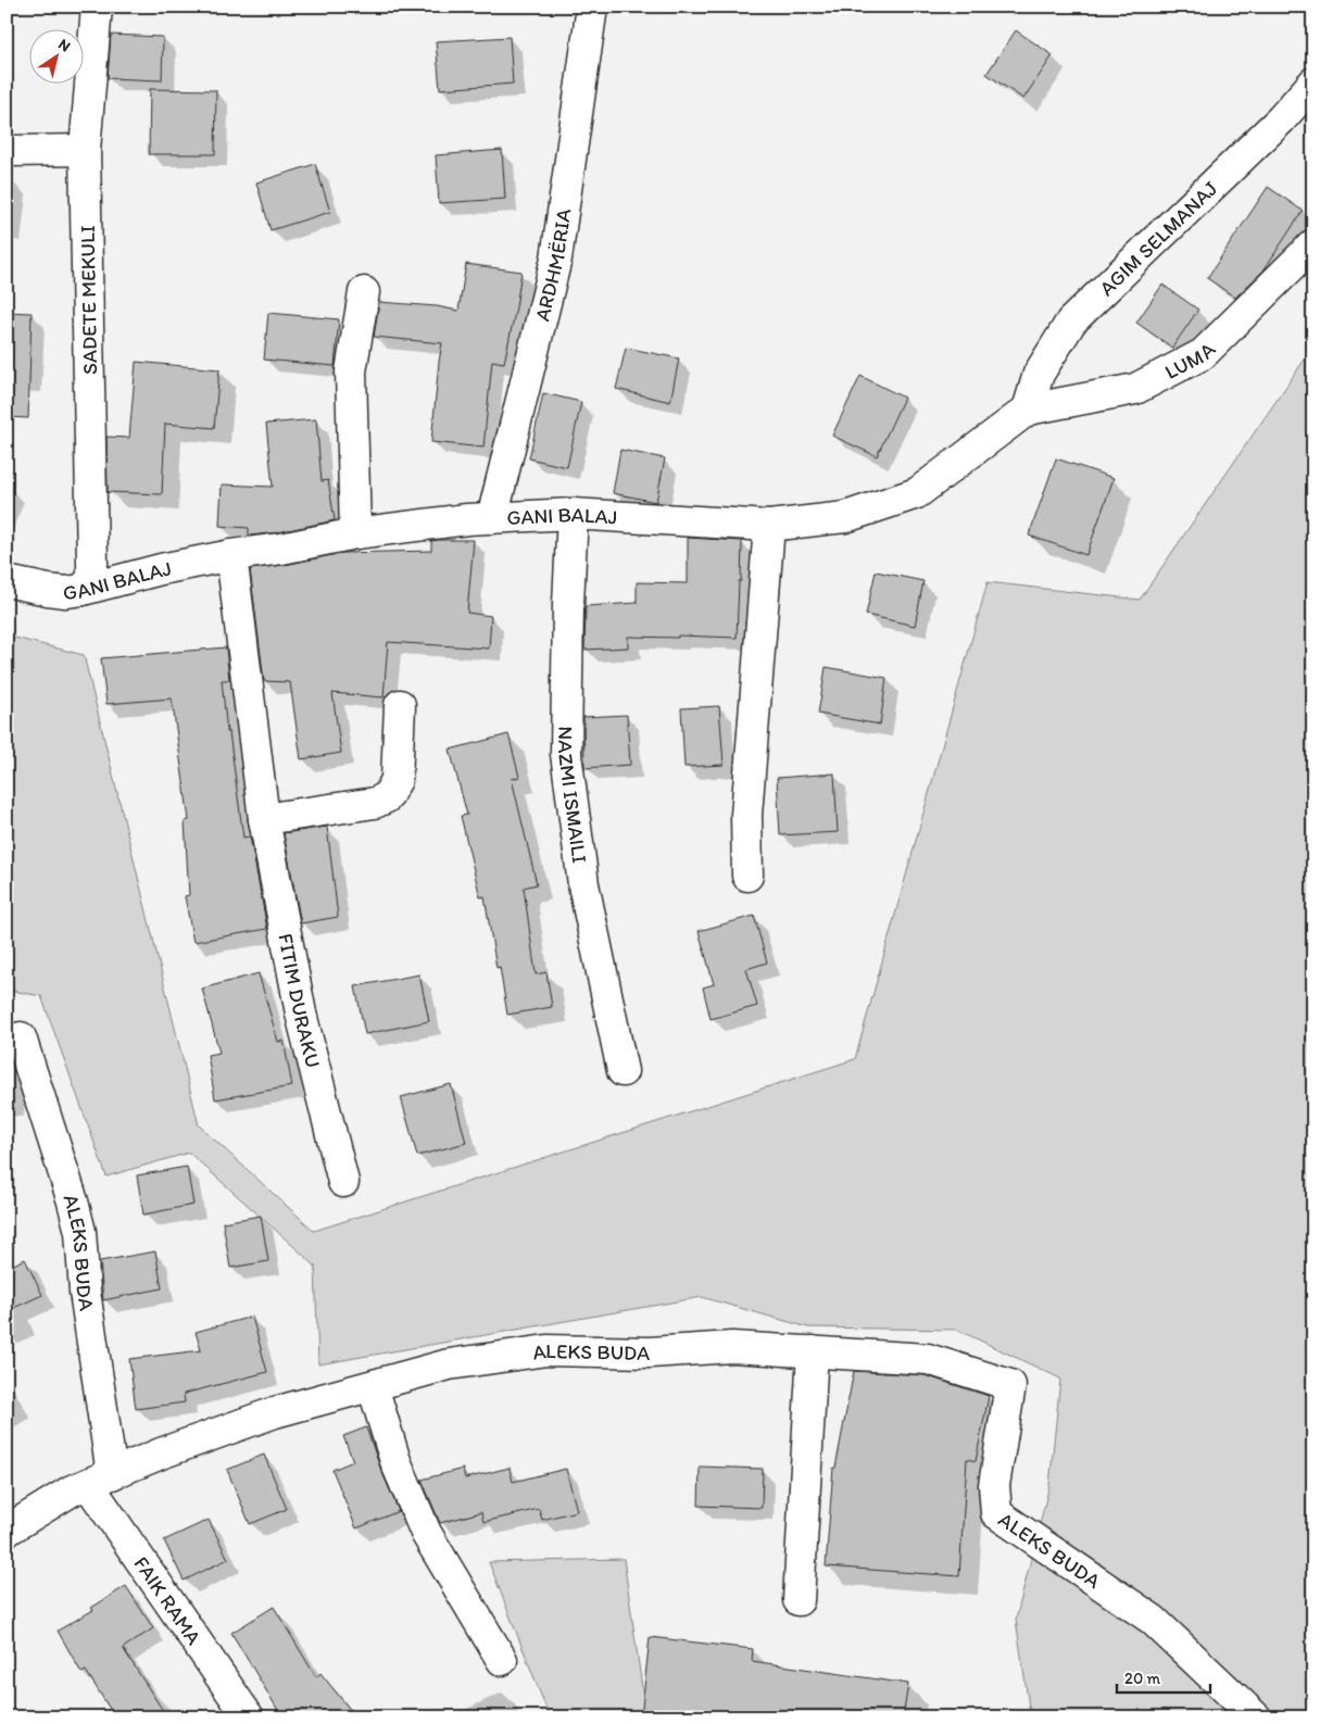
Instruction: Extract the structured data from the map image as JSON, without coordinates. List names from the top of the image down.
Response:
{
  "streets": {
    "street": [
      "AGIM SELMANAJ",
      "ARDHMËRIA",
      "SADETE MEKULI",
      "LUMA",
      "GANI BALAJ",
      "NAZMI ISMAILI",
      "FITIM DURAKU",
      "ALEKS BUDA",
      "FAIK RAMA"
    ]
  },
  "crossings": [
    ["AGIM SELMANAJ", "LUMA"],
    ["AGIM SELMANAJ", "GANI BALAJ"],
    ["ARDHMËRIA", "GANI BALAJ"],
    ["SADETE MEKULI", "GANI BALAJ"],
    ["LUMA", "GANI BALAJ"],
    ["GANI BALAJ", "NAZMI ISMAILI"],
    ["GANI BALAJ", "FITIM DURAKU"],
    ["ALEKS BUDA", "FAIK RAMA"]
  ],
  "scale_bar": "20 m",
  "north": "top right"
}
